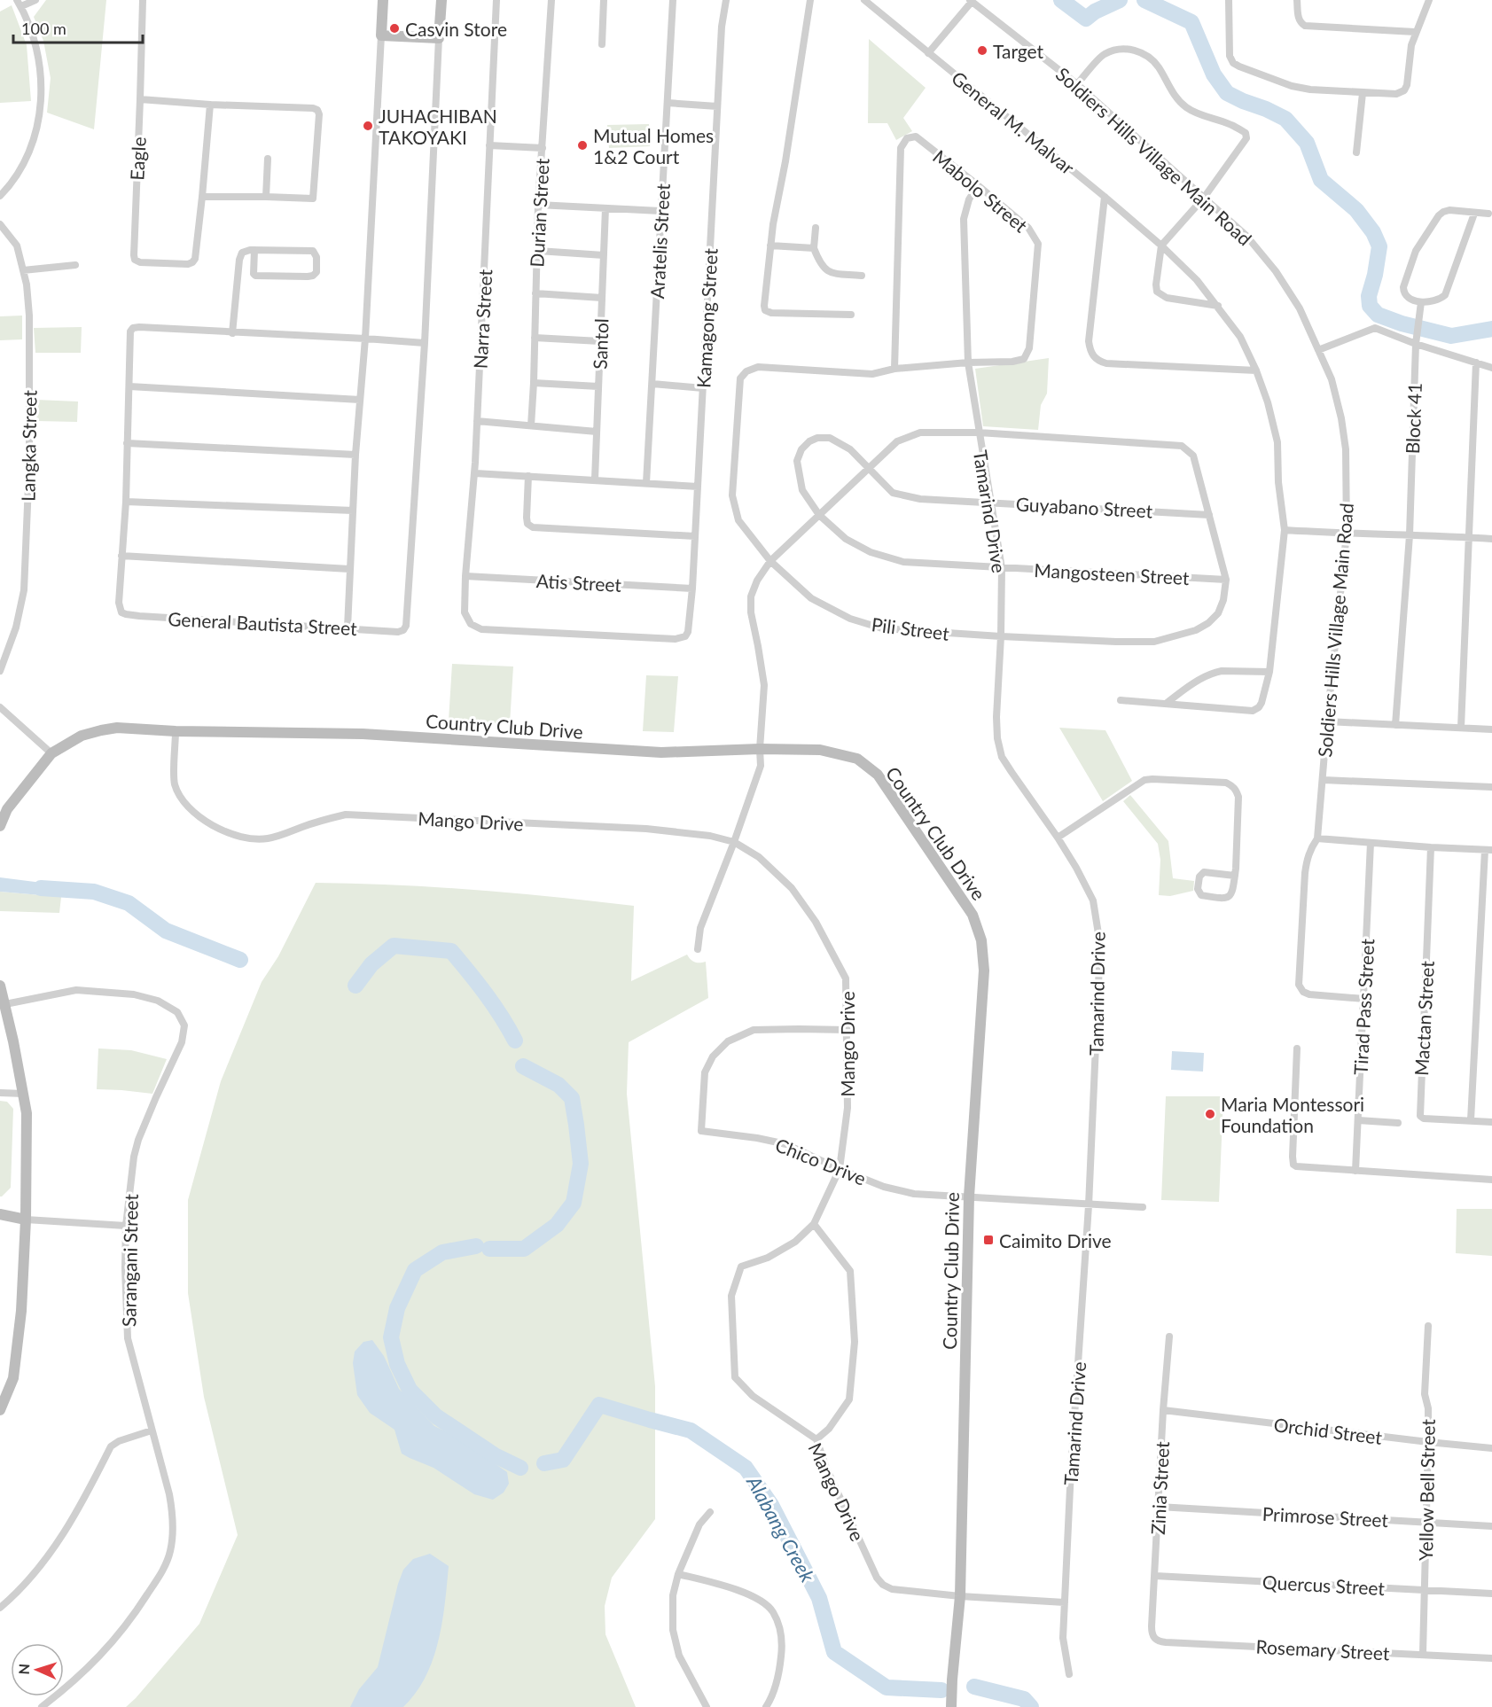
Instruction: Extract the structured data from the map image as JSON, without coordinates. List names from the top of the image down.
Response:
{
  "streets": {
    "street": [
      "General M. Malvar",
      "Soldiers Hills Village Main Road",
      "Eagle",
      "Mabolo Street",
      "Durian Street",
      "Aratelis Street",
      "Kamagong Street",
      "Narra Street",
      "Santol",
      "Block 41",
      "Langka Street",
      "Guyabano Street",
      "Tamarind Drive",
      "Mangosteen Street",
      "Atis Street",
      "General Bautista Street",
      "Pili Street",
      "Country Club Drive",
      "Mango Drive",
      "Tirad Pass Street",
      "Mactan Street",
      "Chico Drive",
      "Sarangani Street",
      "Orchid Street",
      "Zinia Street",
      "Yellow Bell Street",
      "Primrose Street",
      "Quercus Street",
      "Rosemary Street"
    ]
  },
  "crossings": [
    ["Soldiers Hills Village Main Road", "Tirad Pass Street"],
    ["Mabolo Street", "Tamarind Drive"],
    ["Kamagong Street", "Narra Street"],
    ["Kamagong Street", "Atis Street"],
    ["Narra Street", "Atis Street"],
    ["Guyabano Street", "Tamarind Drive"],
    ["Guyabano Street", "Mangosteen Street"],
    ["Guyabano Street", "Pili Street"],
    ["Tamarind Drive", "Mangosteen Street"],
    ["Tamarind Drive", "Pili Street"],
    ["Mangosteen Street", "Pili Street"],
    ["Country Club Drive", "Mango Drive"],
    ["Country Club Drive", "Chico Drive"],
    ["Mango Drive", "Chico Drive"],
    ["Orchid Street", "Zinia Street"],
    ["Orchid Street", "Yellow Bell Street"],
    ["Zinia Street", "Primrose Street"],
    ["Zinia Street", "Quercus Street"],
    ["Zinia Street", "Rosemary Street"],
    ["Yellow Bell Street", "Primrose Street"],
    ["Yellow Bell Street", "Quercus Street"],
    ["Yellow Bell Street", "Rosemary Street"]
  ],
  "water": ["Alabang Creek"],
  "places": {
    "other": [
      "Casvin Store",
      "Target",
      "JUHACHIBAN TAKOYAKI",
      "Mutual Homes 1&2 Court",
      "Maria Montessori Foundation"
    ],
    "transit": ["Caimito Drive"]
  },
  "scale_bar": "100 m",
  "north": "left"
}
